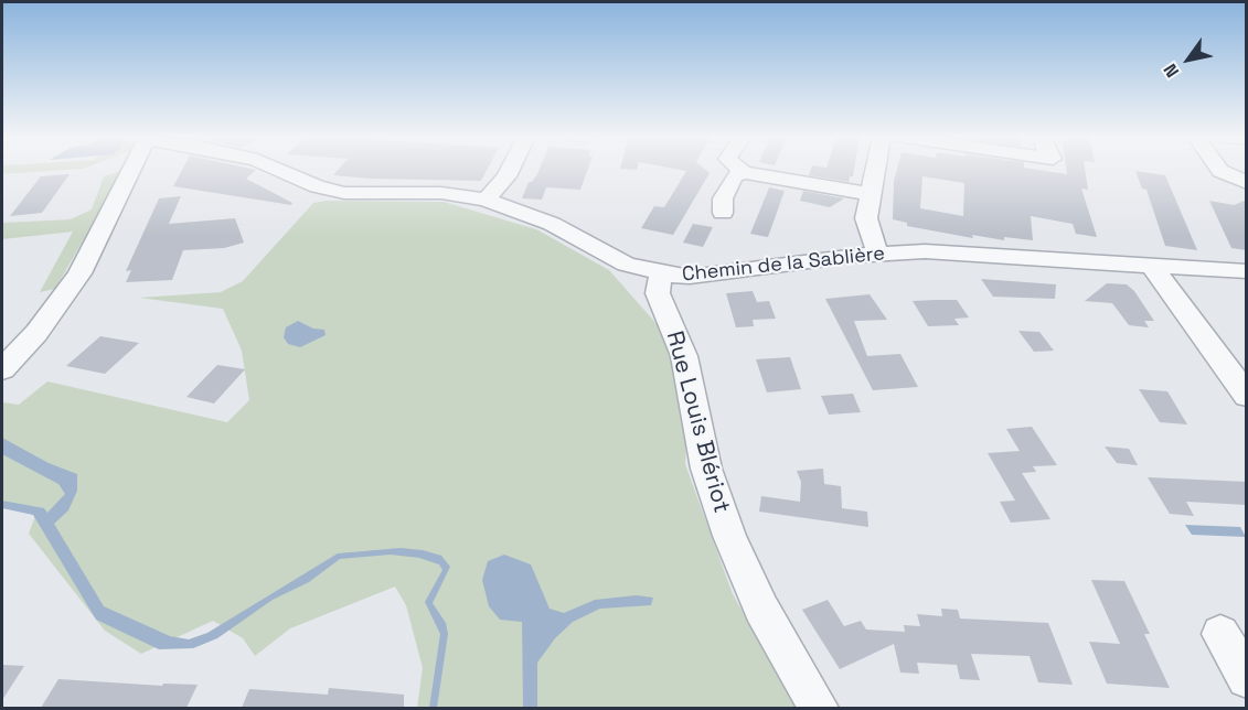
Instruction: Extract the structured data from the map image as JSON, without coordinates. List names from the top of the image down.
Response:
{
  "streets": {
    "street": ["Chemin de la Sablière", "Rue Louis Blériot"]
  },
  "crossings": [
    ["Chemin de la Sablière", "Rue Louis Blériot"]
  ],
  "north": "bottom left"
}
